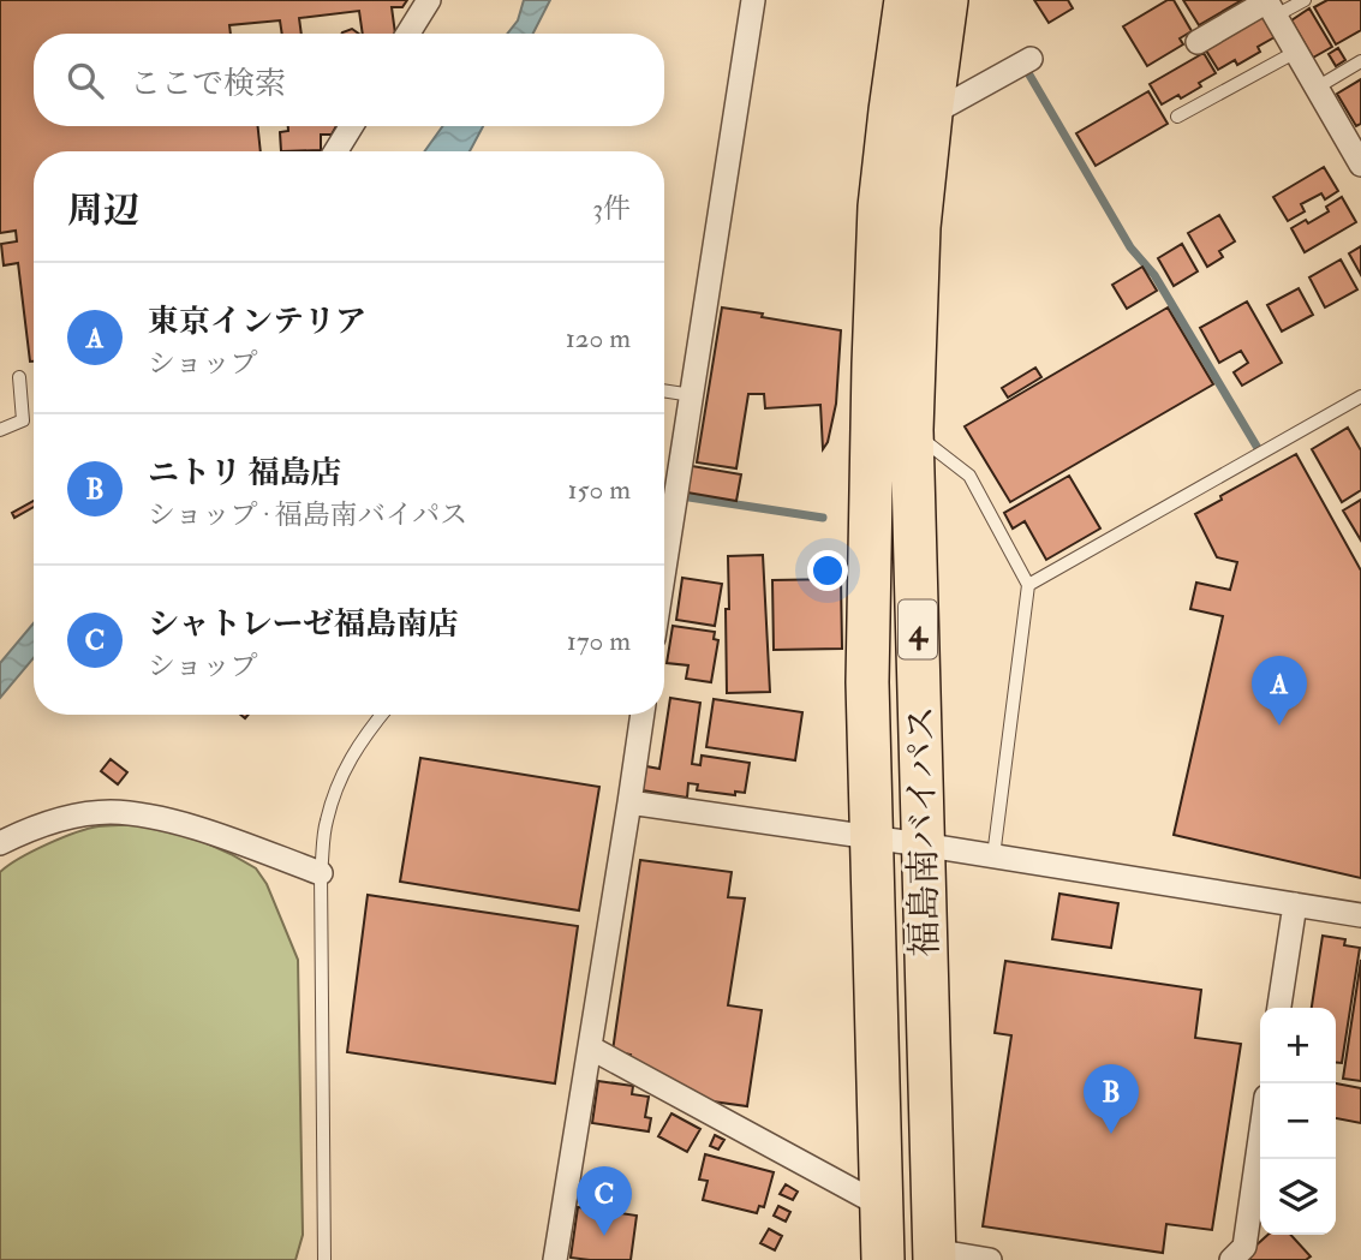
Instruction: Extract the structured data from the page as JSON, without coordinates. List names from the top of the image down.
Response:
{
  "streets": {
    "highway": ["4", "福島南バイパス"]
  },
  "page": {
    "search": "ここで検索",
    "heading": ["周辺", "3件"],
    "list": [
      {
        "mark": "A",
        "name": "東京インテリア",
        "note": "ショップ",
        "value": "120 m"
      },
      {
        "mark": "B",
        "name": "ニトリ 福島店",
        "note": "ショップ · 福島南バイパス",
        "value": "150 m"
      },
      {
        "mark": "C",
        "name": "シャトレーゼ福島南店",
        "note": "ショップ",
        "value": "170 m"
      }
    ],
    "pins": ["A", "B", "C"],
    "map_buttons": ["+", "−"]
  }
}
